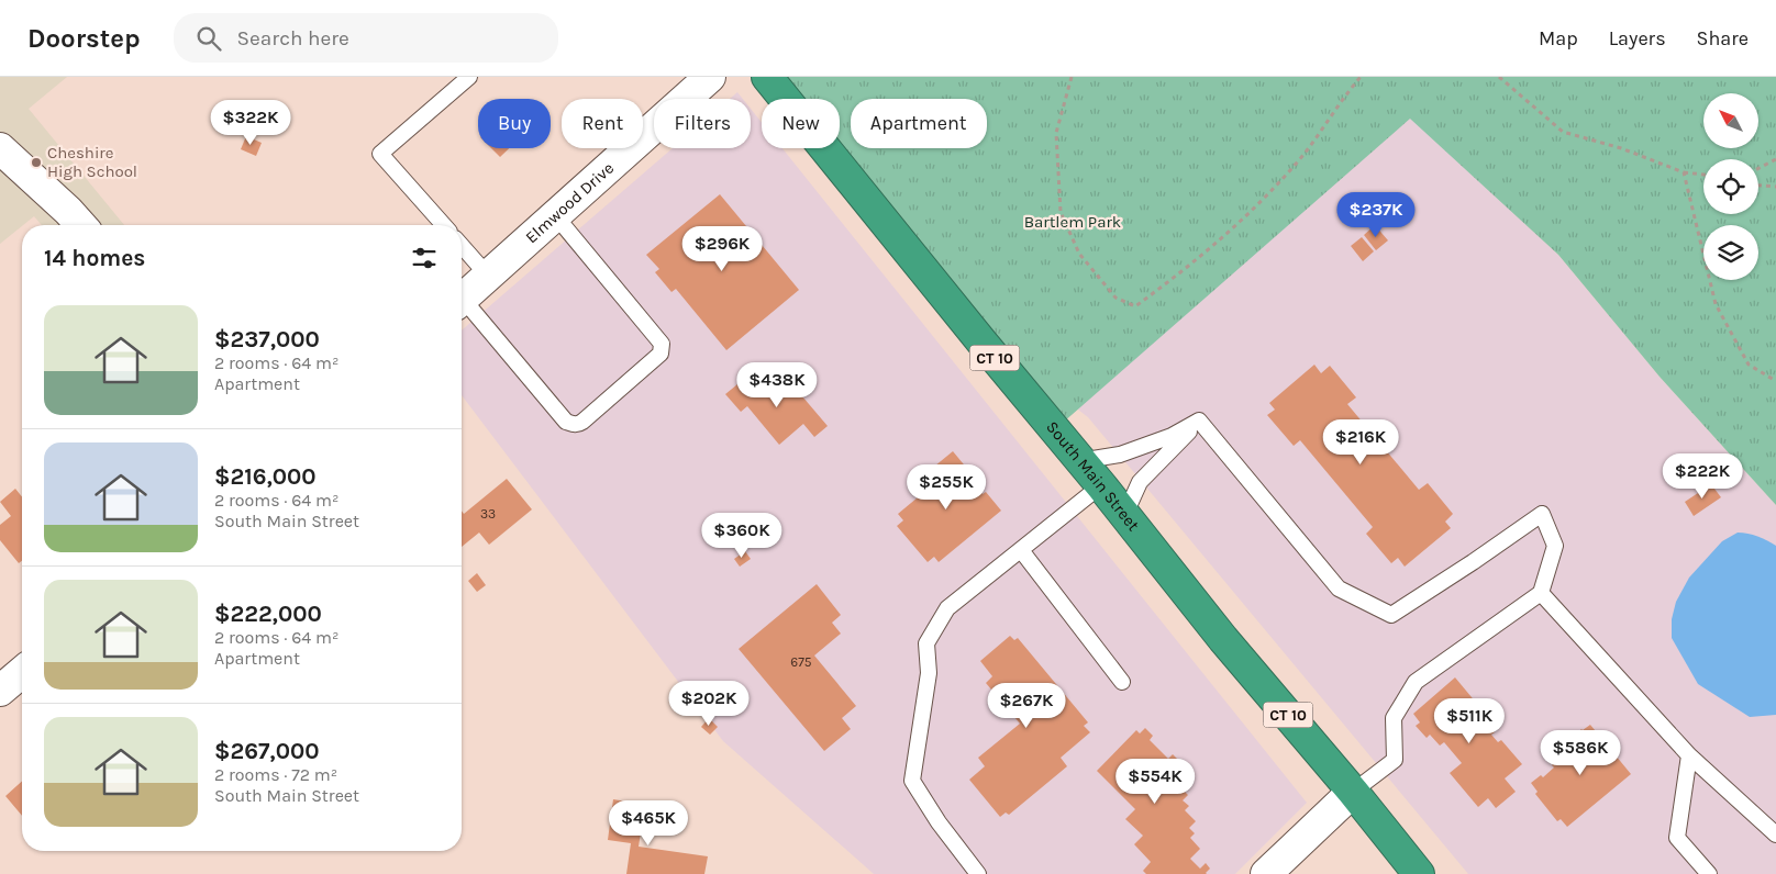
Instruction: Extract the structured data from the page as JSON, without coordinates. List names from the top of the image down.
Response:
{
  "streets": {
    "highway": ["CT 10", "South Main Street"],
    "street": ["Elmwood Drive"]
  },
  "parks": ["Bartlem Park"],
  "places": ["Cheshire High School"],
  "house_numbers": ["33", "675"],
  "north": "top left",
  "page": {
    "header": "Doorstep",
    "search": "Search here",
    "nav": ["Map", "Layers", "Share"],
    "chip": [
      "Buy",
      "Rent",
      "Filters",
      "New",
      "Apartment"
    ],
    "price": [
      "$322K",
      "$237K",
      "$296K",
      "$438K",
      "$216K",
      "$222K",
      "$255K",
      "$360K",
      "$202K",
      "$267K",
      "$511K",
      "$586K",
      "$554K",
      "$465K"
    ],
    "heading": "14 homes",
    "list": [
      {
        "name": "$237,000",
        "note": "2 rooms · 64 m² · Apartment"
      },
      {
        "name": "$216,000",
        "note": "2 rooms · 64 m² · South Main Street"
      },
      {
        "name": "$222,000",
        "note": "2 rooms · 64 m² · Apartment"
      },
      {
        "name": "$267,000",
        "note": "2 rooms · 72 m² · South Main Street"
      }
    ]
  }
}
